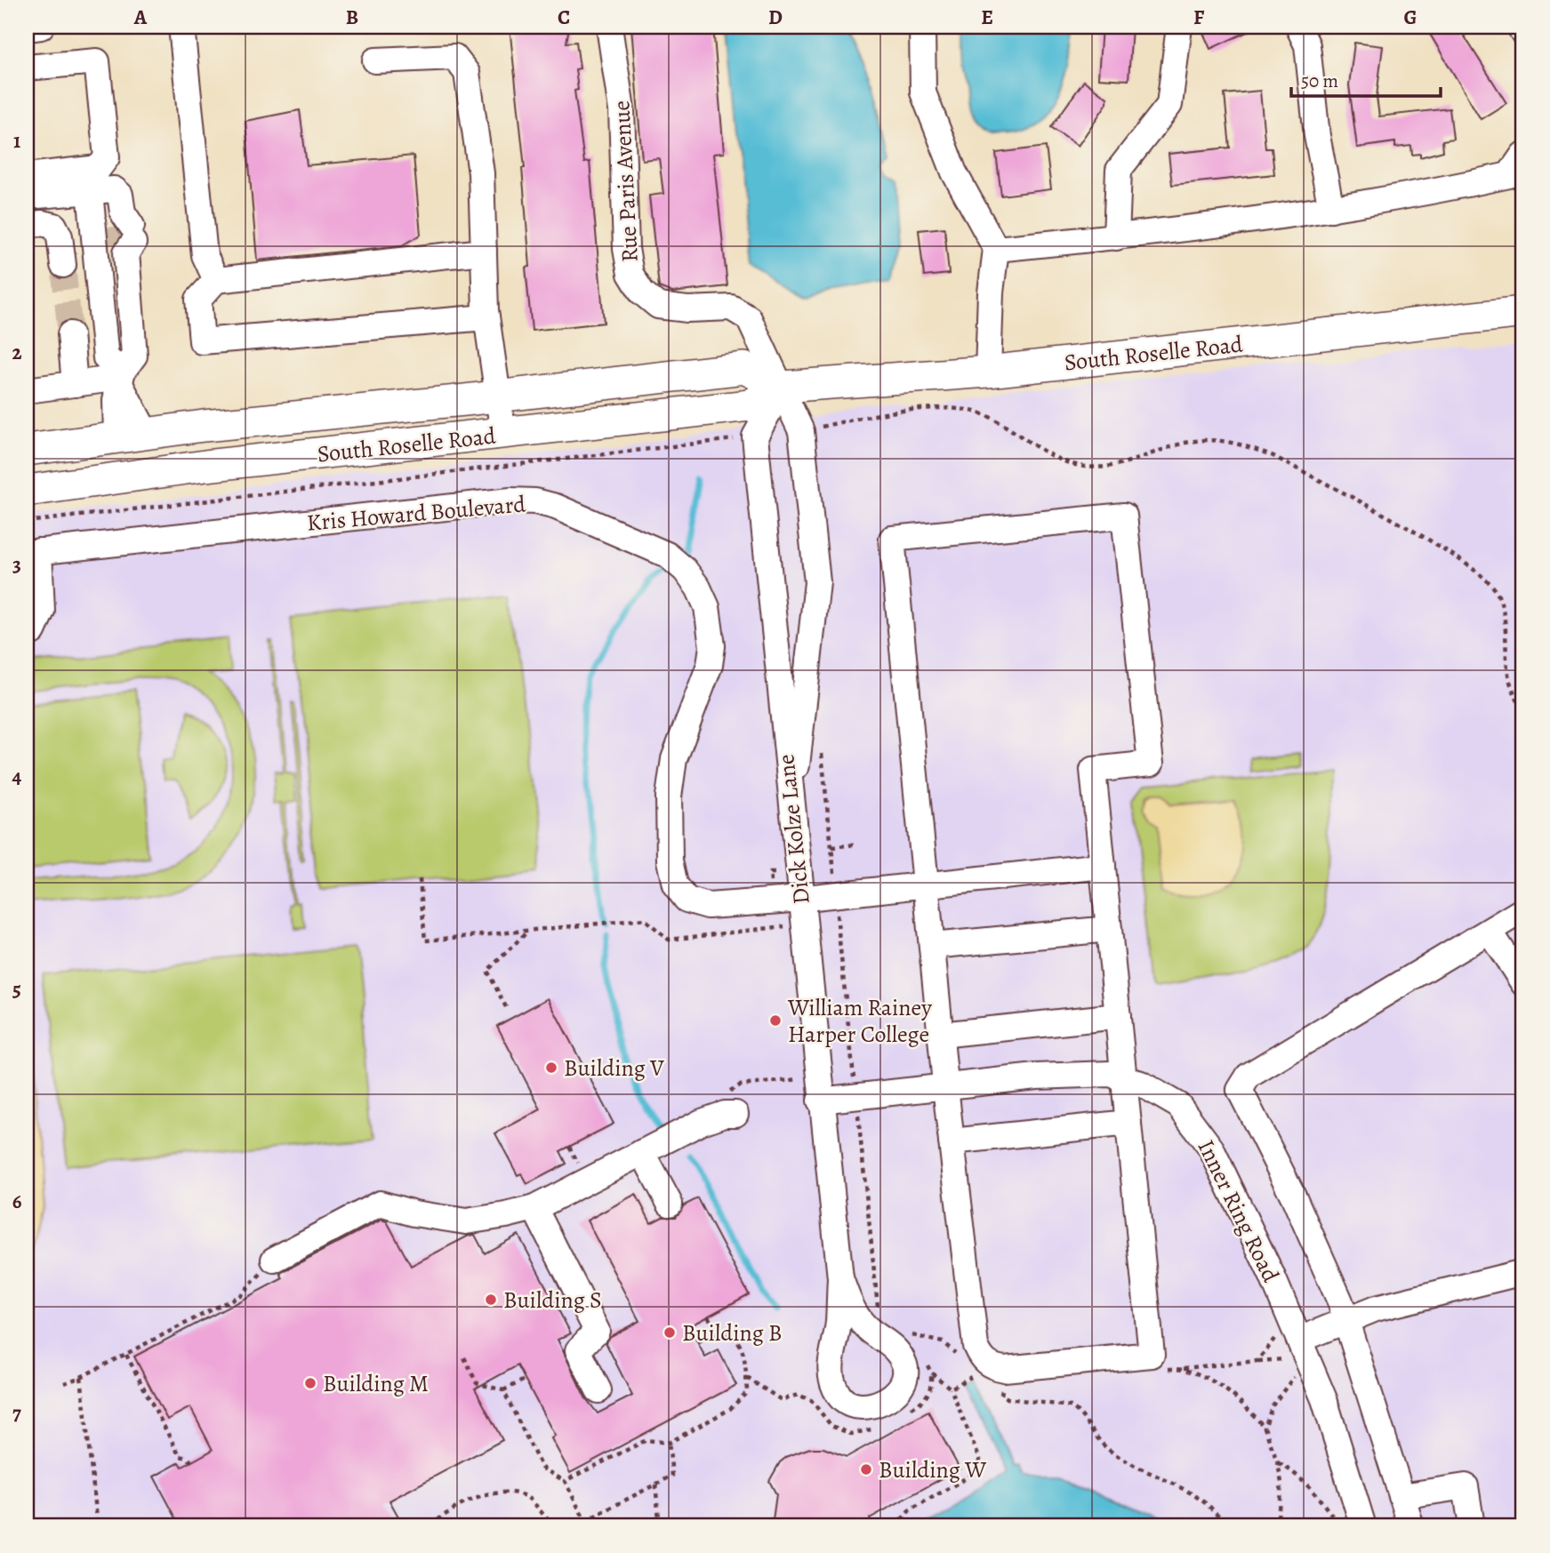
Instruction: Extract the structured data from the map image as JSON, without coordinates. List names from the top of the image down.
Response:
{
  "streets": {
    "main road": ["South Roselle Road"],
    "street": [
      "Rue Paris Avenue",
      "Kris Howard Boulevard",
      "Dick Kolze Lane",
      "Inner Ring Road"
    ]
  },
  "crossings": [
    ["Rue Paris Avenue", "South Roselle Road"],
    ["Rue Paris Avenue", "Dick Kolze Lane"],
    ["Kris Howard Boulevard", "Dick Kolze Lane"],
    ["Dick Kolze Lane", "Inner Ring Road"]
  ],
  "places": [
    "William Rainey Harper College",
    "Building V",
    "Building S",
    "Building B",
    "Building M",
    "Building W"
  ],
  "scale_bar": "50 m",
  "grid": {
    "columns": [
      "A",
      "B",
      "C",
      "D",
      "E",
      "F",
      "G"
    ],
    "rows": [
      "1",
      "2",
      "3",
      "4",
      "5",
      "6",
      "7"
    ]
  }
}
